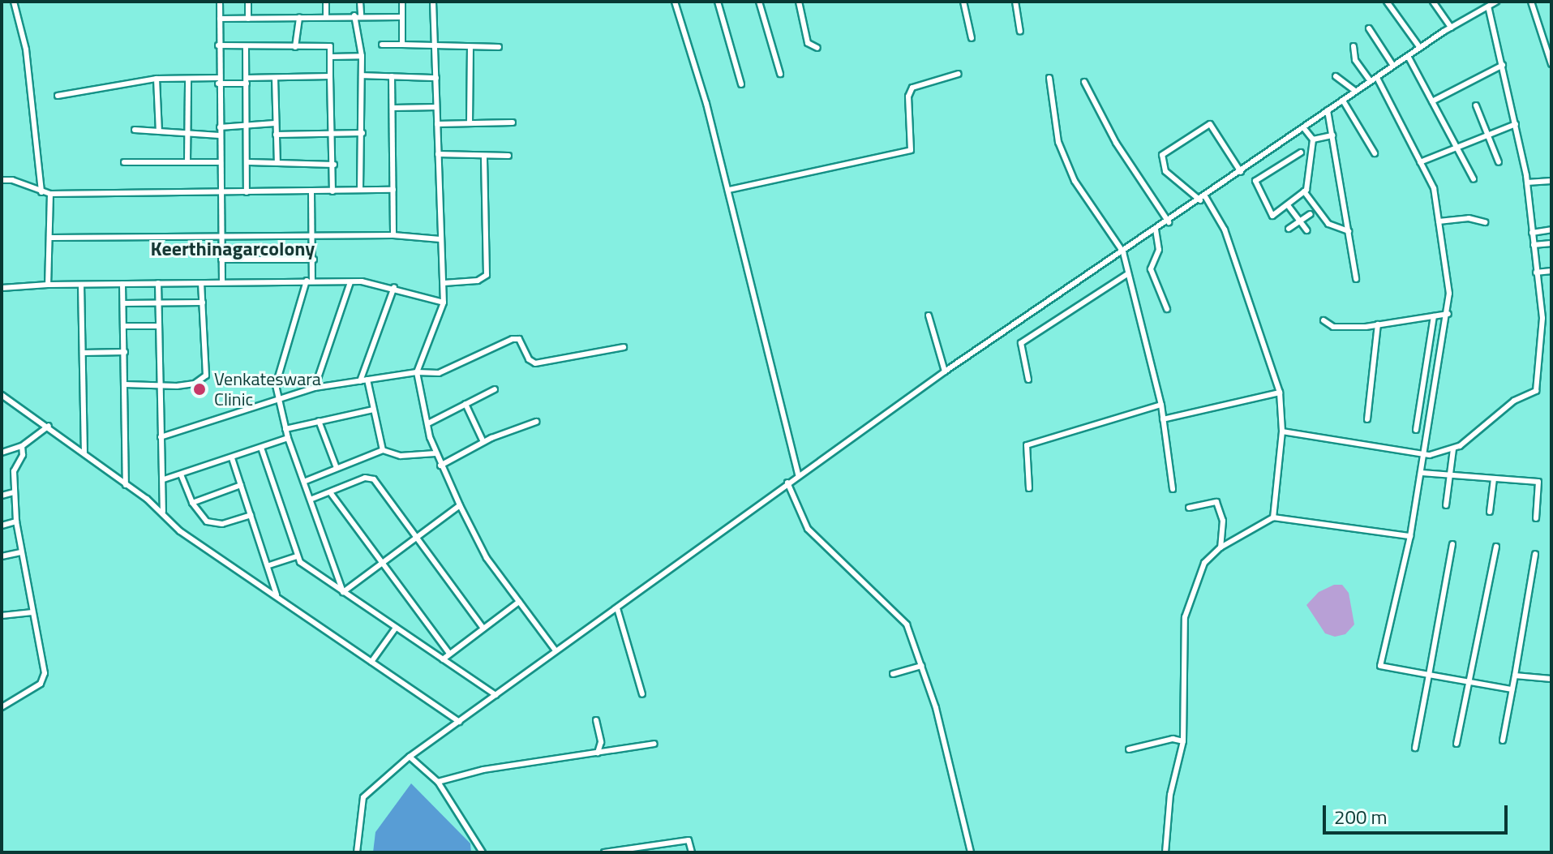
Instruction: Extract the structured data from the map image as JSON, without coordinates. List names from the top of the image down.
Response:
{
  "districts": ["Keerthinagarcolony"],
  "places": ["Venkateswara Clinic"],
  "scale_bar": "200 m"
}
